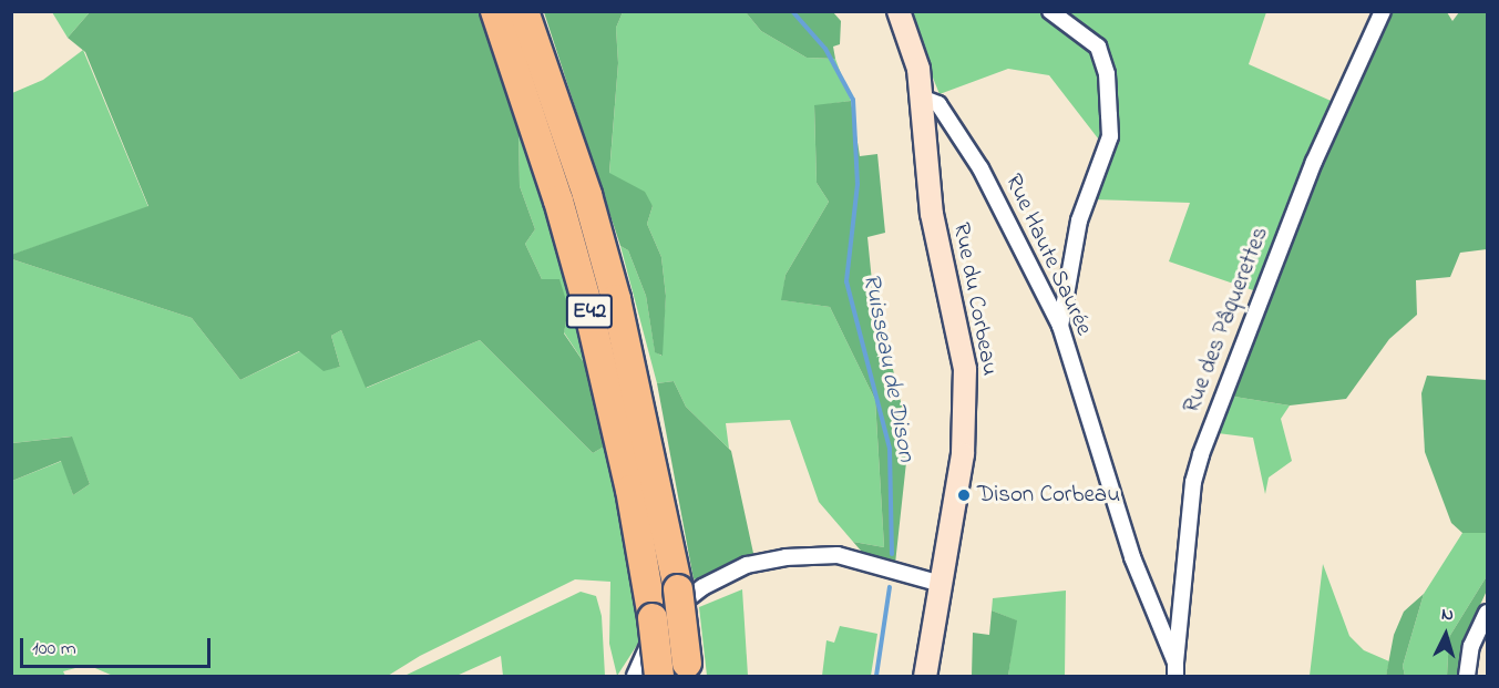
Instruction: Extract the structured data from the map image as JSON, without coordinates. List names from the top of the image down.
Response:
{
  "streets": {
    "highway": ["E42"],
    "street": ["Rue Haute Saurée", "Rue du Corbeau", "Rue des Pâquerettes"]
  },
  "crossings": [
    ["Rue Haute Saurée", "Rue du Corbeau"],
    ["Rue Haute Saurée", "Rue des Pâquerettes"]
  ],
  "water": ["Ruisseau de Dison"],
  "places": ["Dison Corbeau"],
  "scale_bar": "100 m",
  "north": "top"
}
